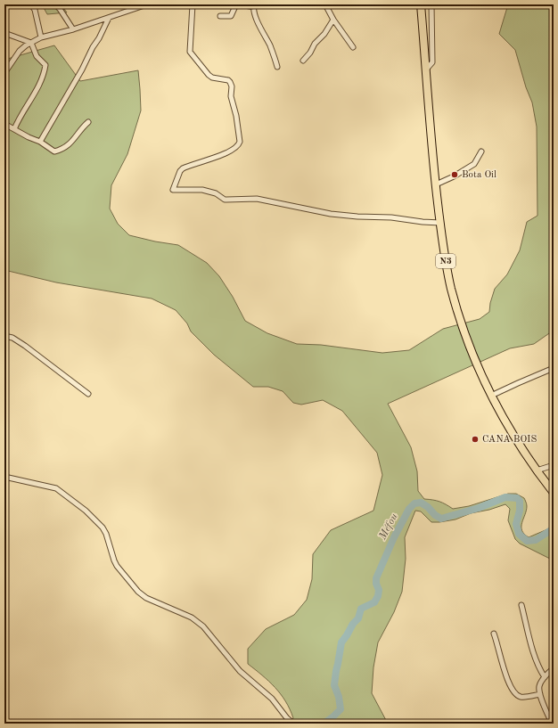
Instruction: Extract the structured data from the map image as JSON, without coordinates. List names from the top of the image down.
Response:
{
  "streets": {
    "highway": ["N3"]
  },
  "water": ["Méfou"],
  "places": ["Bota Oil", "CANA BOIS"]
}
